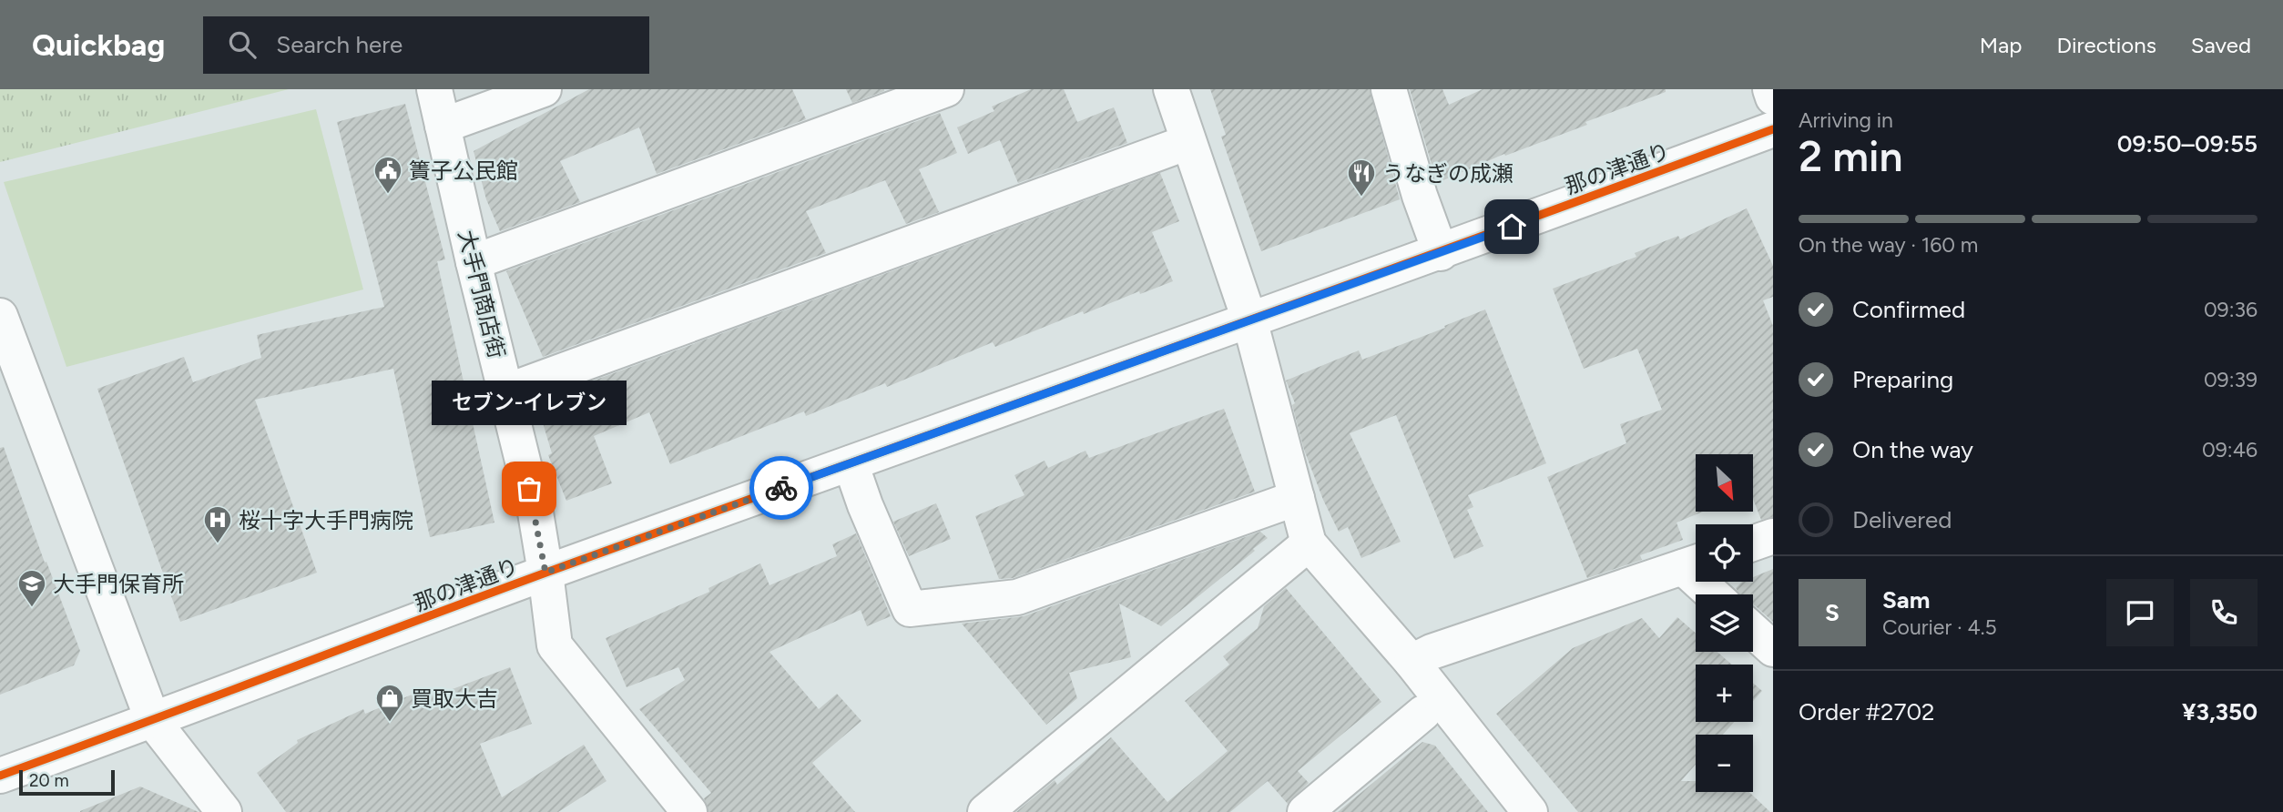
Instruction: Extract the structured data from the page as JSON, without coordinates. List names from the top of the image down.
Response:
{
  "streets": {
    "street": ["那の津通り", "大手門商店街"]
  },
  "crossings": [
    ["那の津通り", "大手門商店街"]
  ],
  "places": {
    "public building": ["簀子公民館"],
    "restaurant": ["うなぎの成瀬"],
    "other": ["セブン-イレブン"],
    "hospital": ["桜十字大手門病院"],
    "school or university": ["大手門保育所"],
    "shop": ["買取大吉"]
  },
  "scale_bar": "20 m",
  "north": "bottom right",
  "page": {
    "header": "Quickbag",
    "search": "Search here",
    "nav": ["Map", "Directions", "Saved"],
    "heading": ["2 min", "Arriving in", "09:50–09:55"],
    "panel": [
      "Sam",
      "Courier · 4.5",
      "Order #2702",
      "¥3,350"
    ],
    "bar": "On the way · 160 m",
    "list": [
      ["Confirmed", "09:36"],
      ["Preparing", "09:39"],
      ["On the way", "09:46"],
      "Delivered"
    ],
    "bubble": "セブン-イレブン",
    "map_buttons": ["+", "−"],
    "round": "S",
    "scale": "20 m"
  }
}
